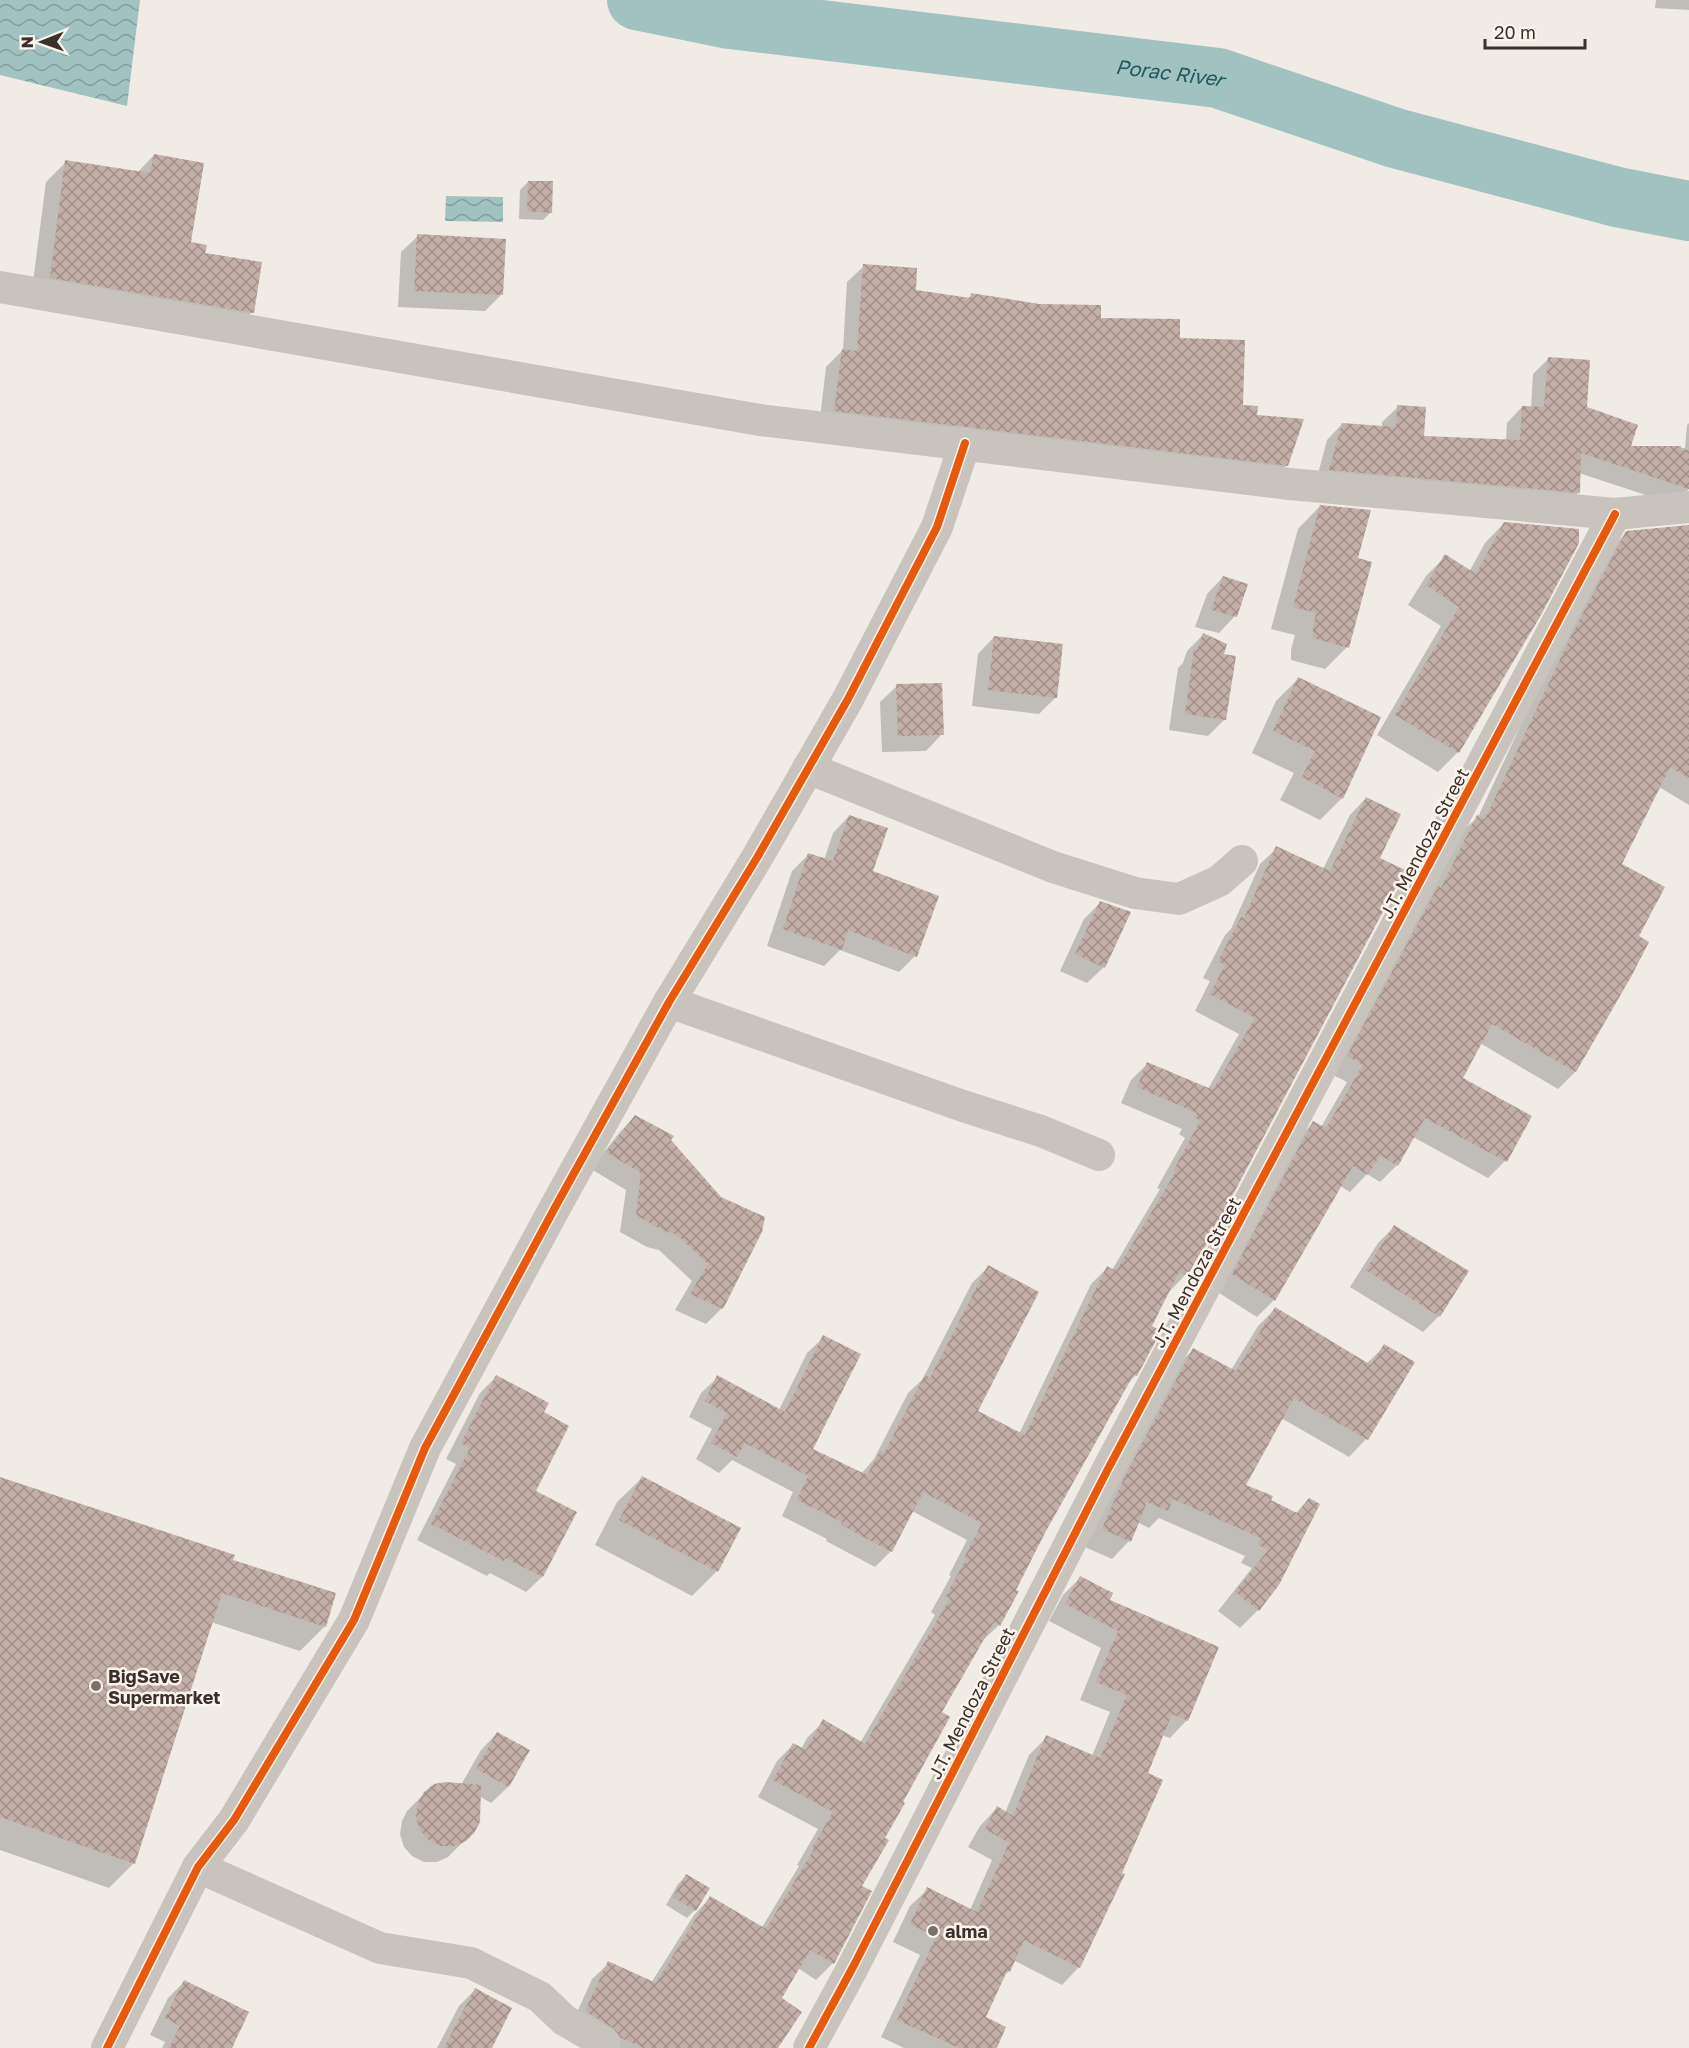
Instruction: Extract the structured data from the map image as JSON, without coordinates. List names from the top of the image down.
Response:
{
  "streets": {
    "street": ["J.T. Mendoza Street"]
  },
  "water": ["Porac River"],
  "places": ["BigSave Supermarket", "alma"],
  "scale_bar": "20 m",
  "north": "left"
}
